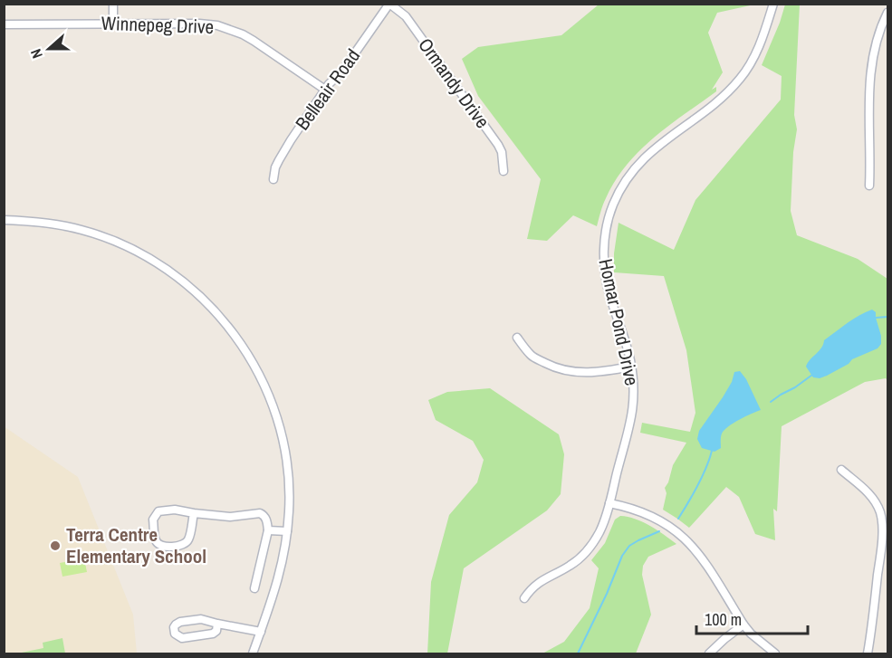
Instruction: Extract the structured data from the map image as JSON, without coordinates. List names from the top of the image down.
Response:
{
  "streets": {
    "street": [
      "Winnepeg Drive",
      "Ormandy Drive",
      "Belleair Road",
      "Homar Pond Drive"
    ]
  },
  "crossings": [
    ["Winnepeg Drive", "Belleair Road"],
    ["Ormandy Drive", "Belleair Road"]
  ],
  "places": ["Terra Centre Elementary School"],
  "scale_bar": "100 m",
  "north": "left"
}
